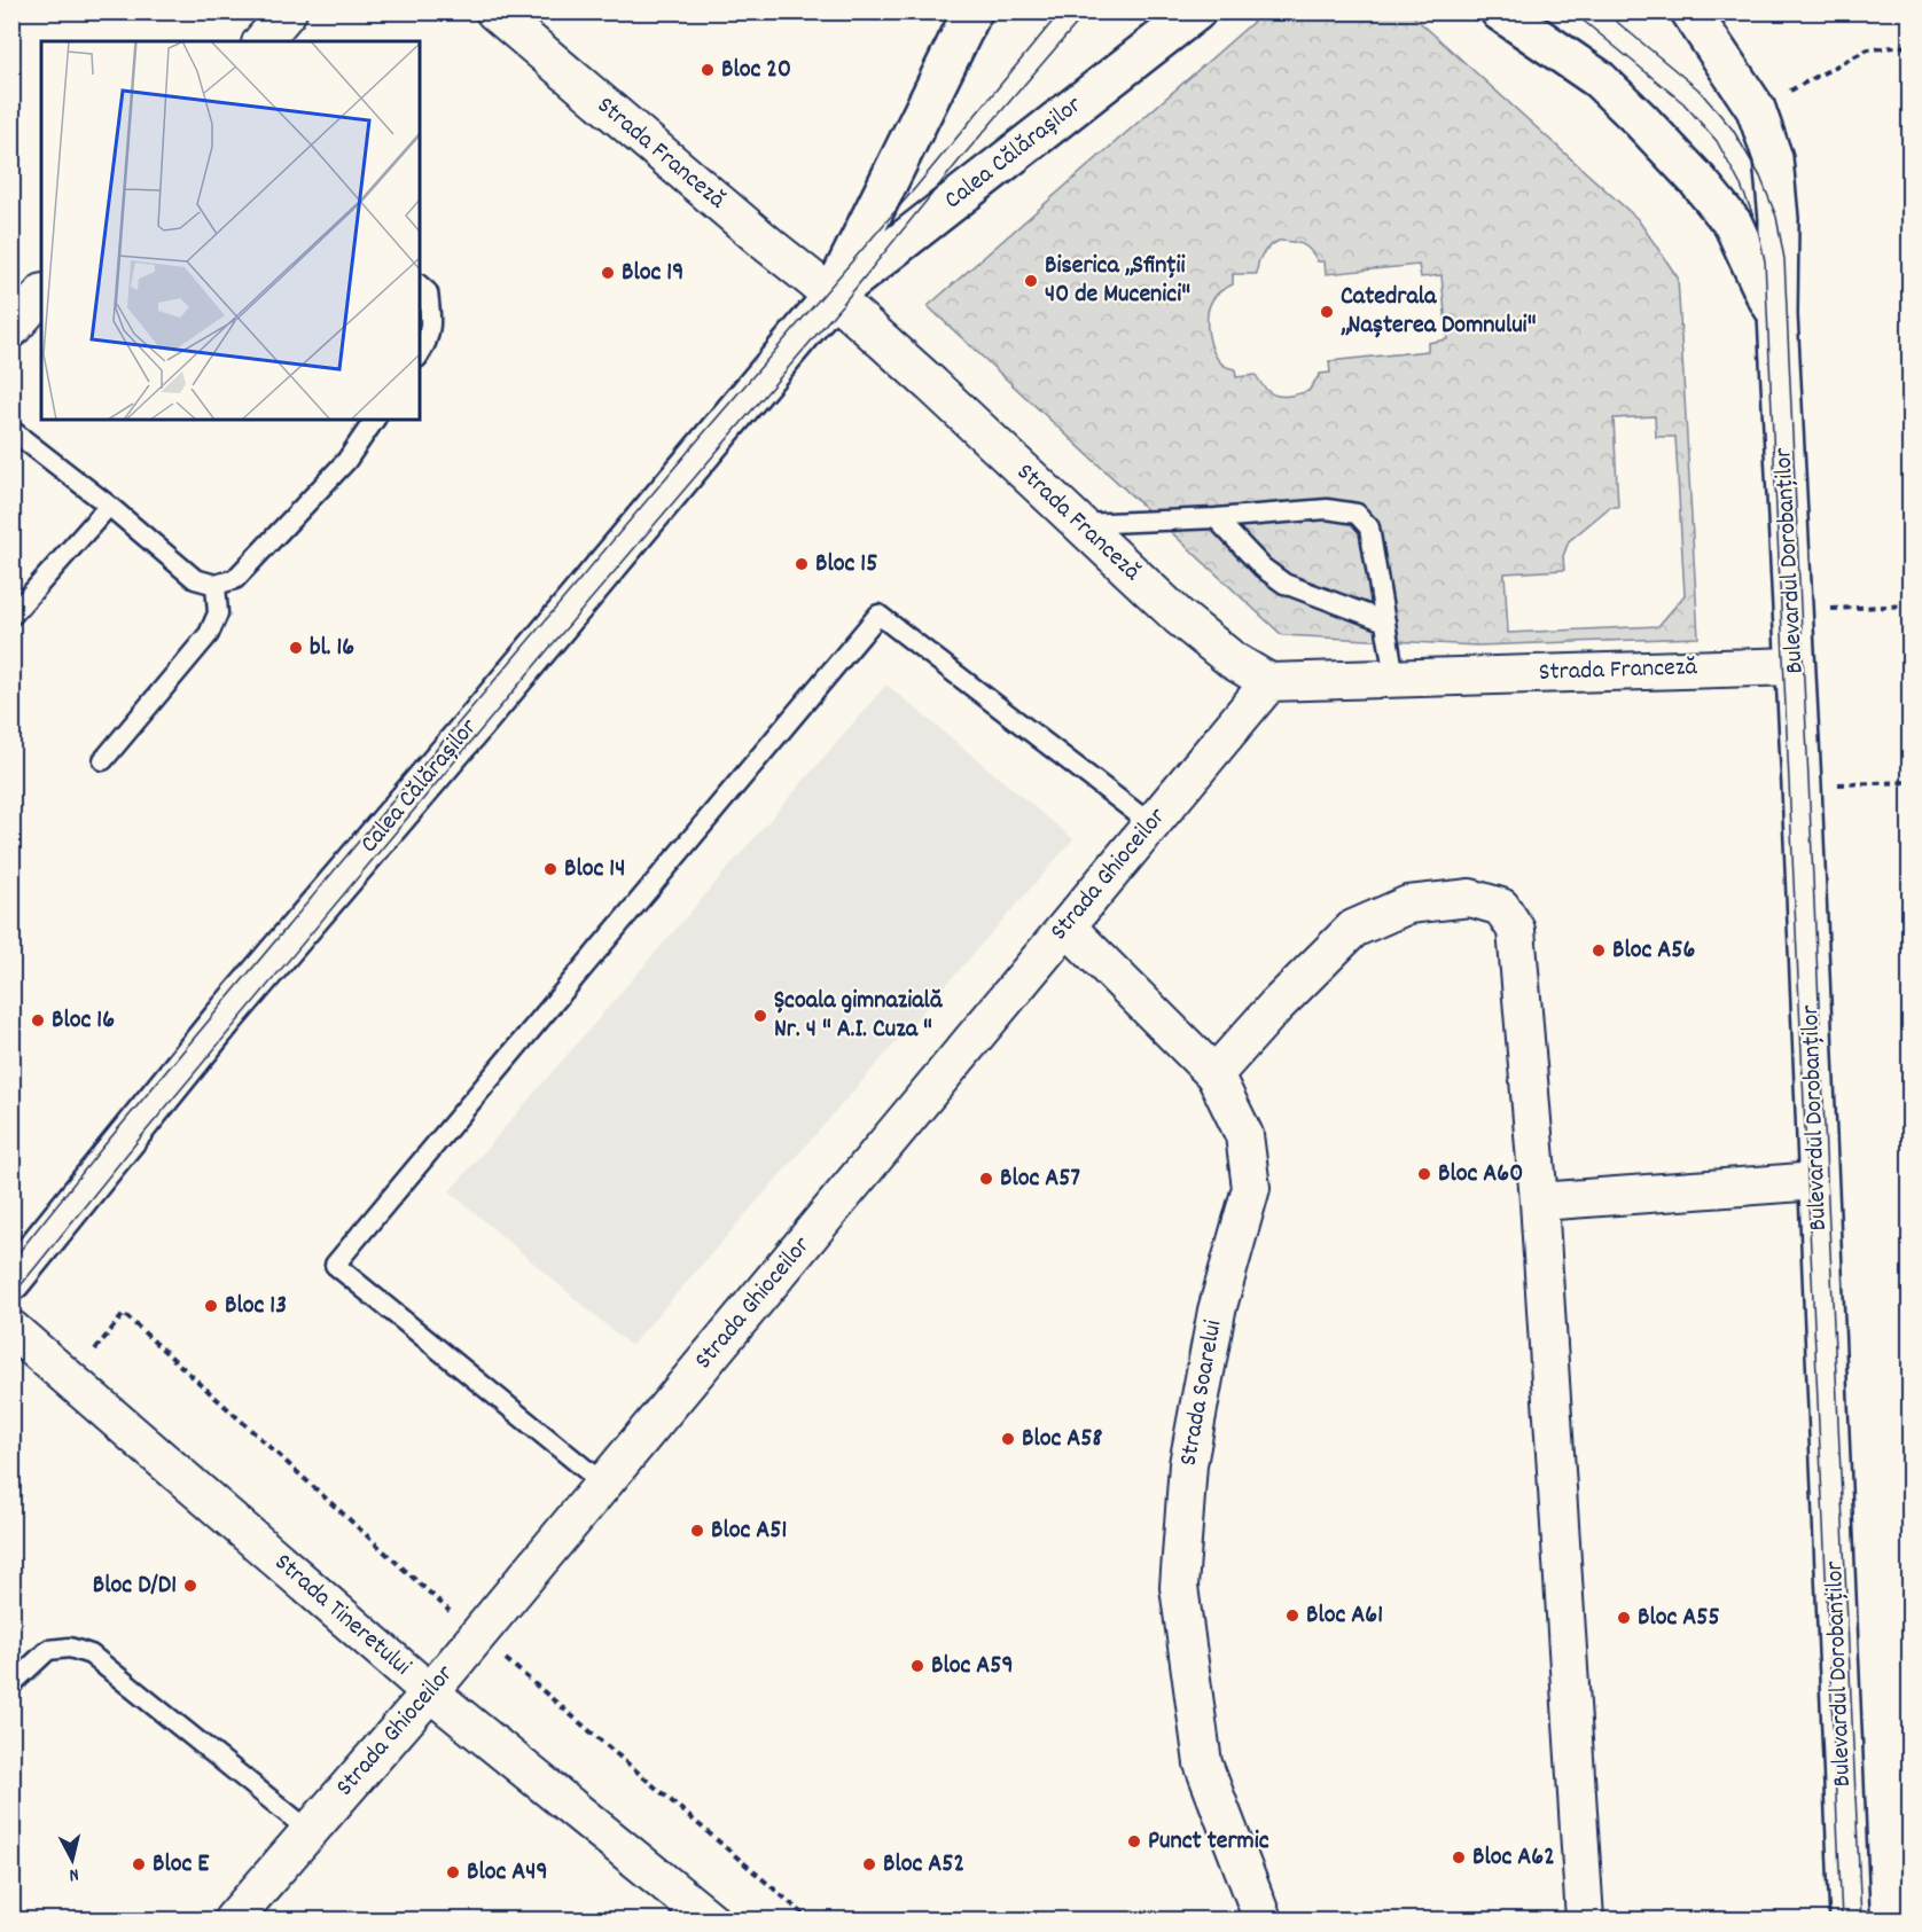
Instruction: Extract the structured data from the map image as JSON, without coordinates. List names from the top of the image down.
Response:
{
  "streets": {
    "main road": ["Calea Călărașilor", "Bulevardul Dorobanților"],
    "street": [
      "Strada Franceză",
      "Strada Ghioceilor",
      "Strada Soarelui",
      "Strada Tineretului"
    ]
  },
  "crossings": [
    ["Strada Franceză", "Calea Călărașilor"],
    ["Strada Franceză", "Bulevardul Dorobanților"],
    ["Strada Franceză", "Strada Ghioceilor"],
    ["Strada Ghioceilor", "Strada Soarelui"],
    ["Strada Ghioceilor", "Strada Tineretului"]
  ],
  "places": [
    "Bloc 20",
    "Bloc 19",
    "Biserica „Sfinții 40 de Mucenici\"",
    "Catedrala „Nașterea Domnului\"",
    "Bloc 15",
    "bl. 16",
    "Bloc 14",
    "Bloc A56",
    "Școala gimnazială Nr. 4 \" A.I. Cuza \"",
    "Bloc 16",
    "Bloc A60",
    "Bloc A57",
    "Bloc 13",
    "Bloc A58",
    "Bloc A51",
    "Bloc D/D1",
    "Bloc A61",
    "Bloc A55",
    "Bloc A59",
    "Punct termic",
    "Bloc A62",
    "Bloc E",
    "Bloc A52",
    "Bloc A49"
  ],
  "north": "bottom"
}
